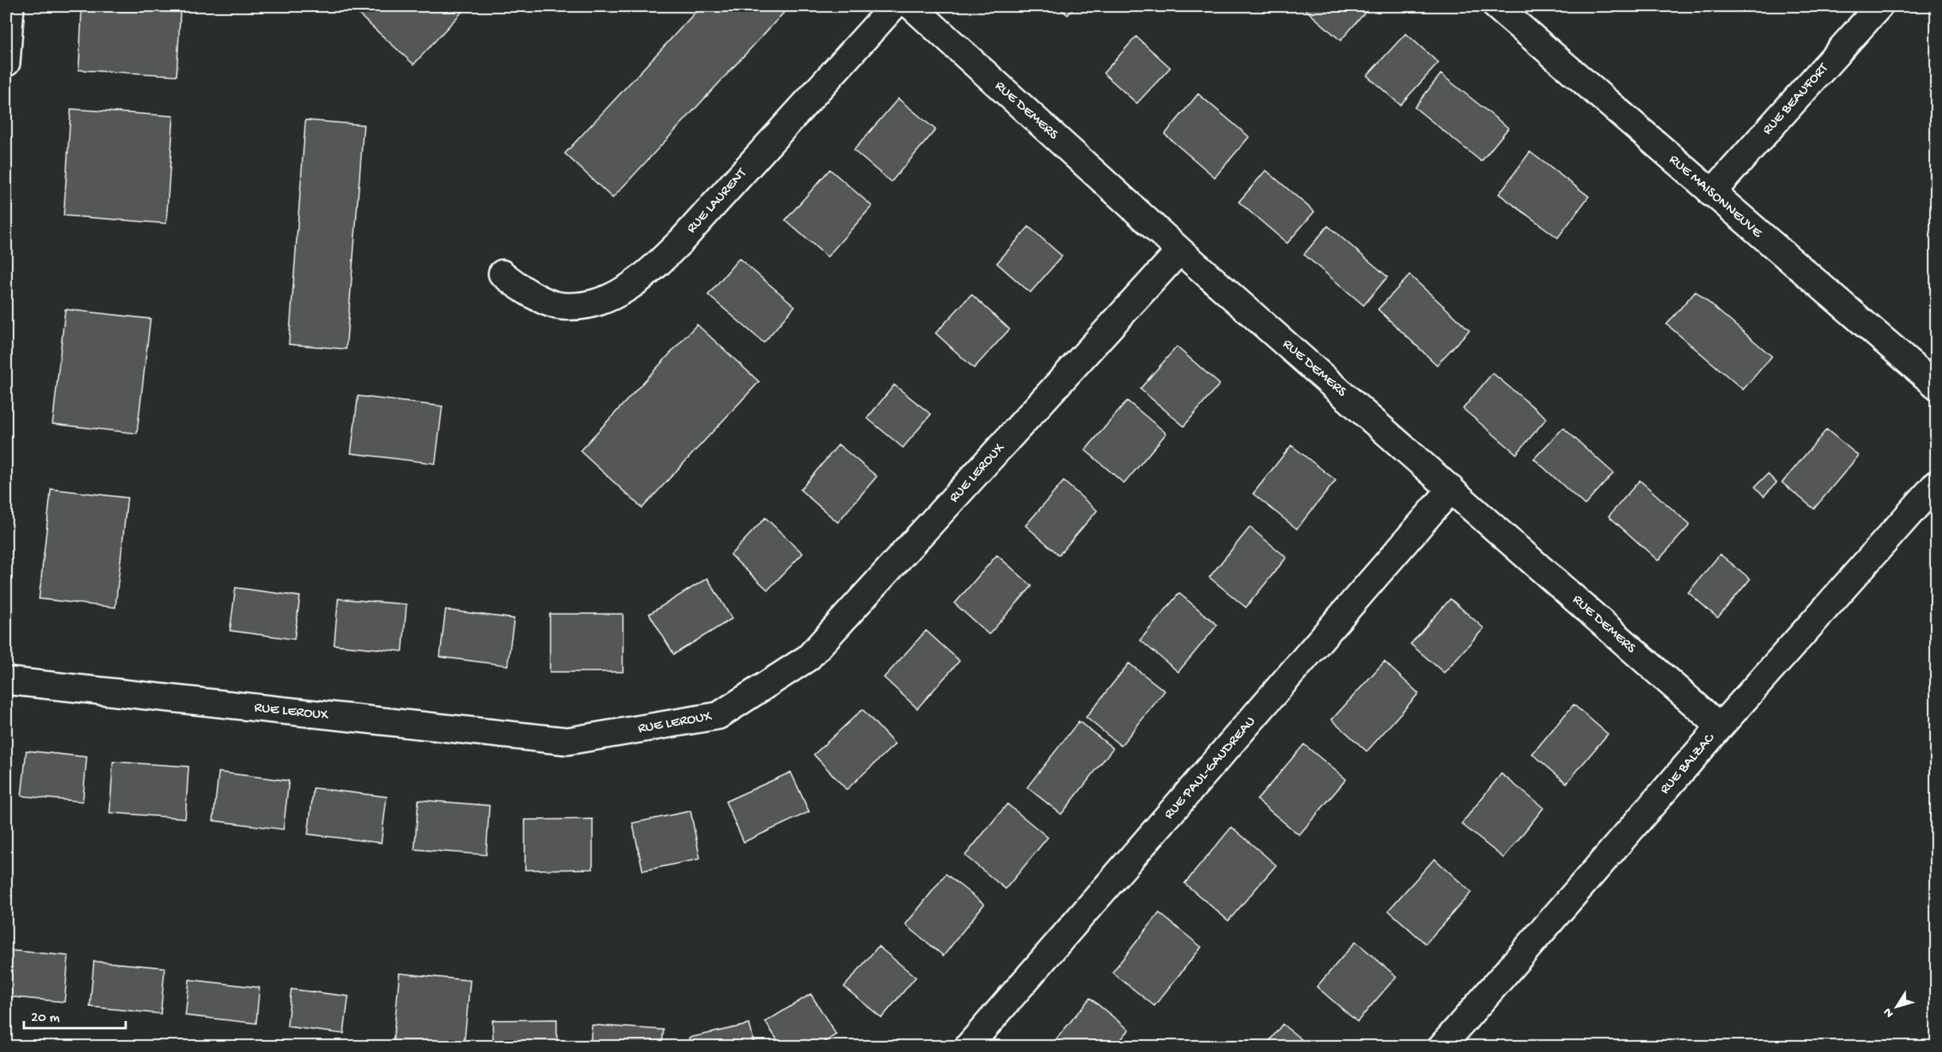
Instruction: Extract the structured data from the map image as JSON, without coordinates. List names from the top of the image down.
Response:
{
  "streets": {
    "street": [
      "RUE BEAUFORT",
      "RUE DEMERS",
      "RUE MAISONNEUVE",
      "RUE LAURENT",
      "RUE LEROUX",
      "RUE BALZAC",
      "RUE PAUL-GAUDREAU"
    ]
  },
  "crossings": [
    ["RUE BEAUFORT", "RUE MAISONNEUVE"],
    ["RUE DEMERS", "RUE LEROUX"],
    ["RUE DEMERS", "RUE BALZAC"],
    ["RUE DEMERS", "RUE PAUL-GAUDREAU"]
  ],
  "scale_bar": "20 m",
  "north": "bottom left"
}
